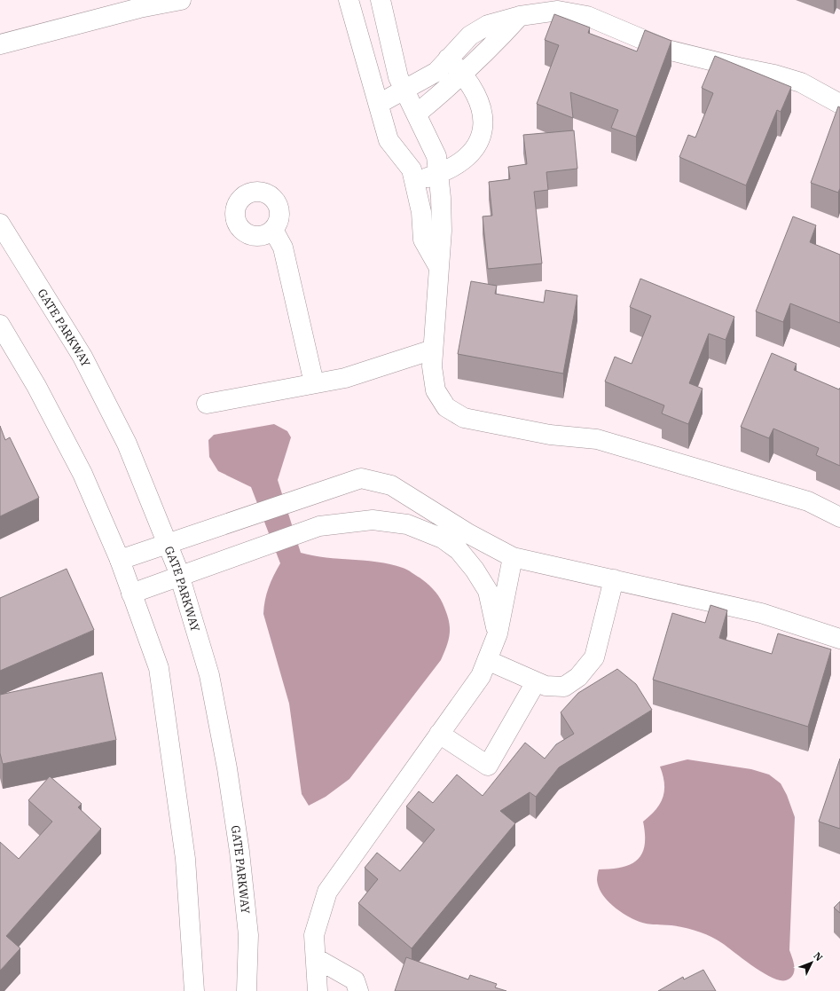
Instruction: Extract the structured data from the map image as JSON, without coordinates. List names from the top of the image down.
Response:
{
  "streets": {
    "street": ["GATE PARKWAY"]
  },
  "north": "top right"
}
